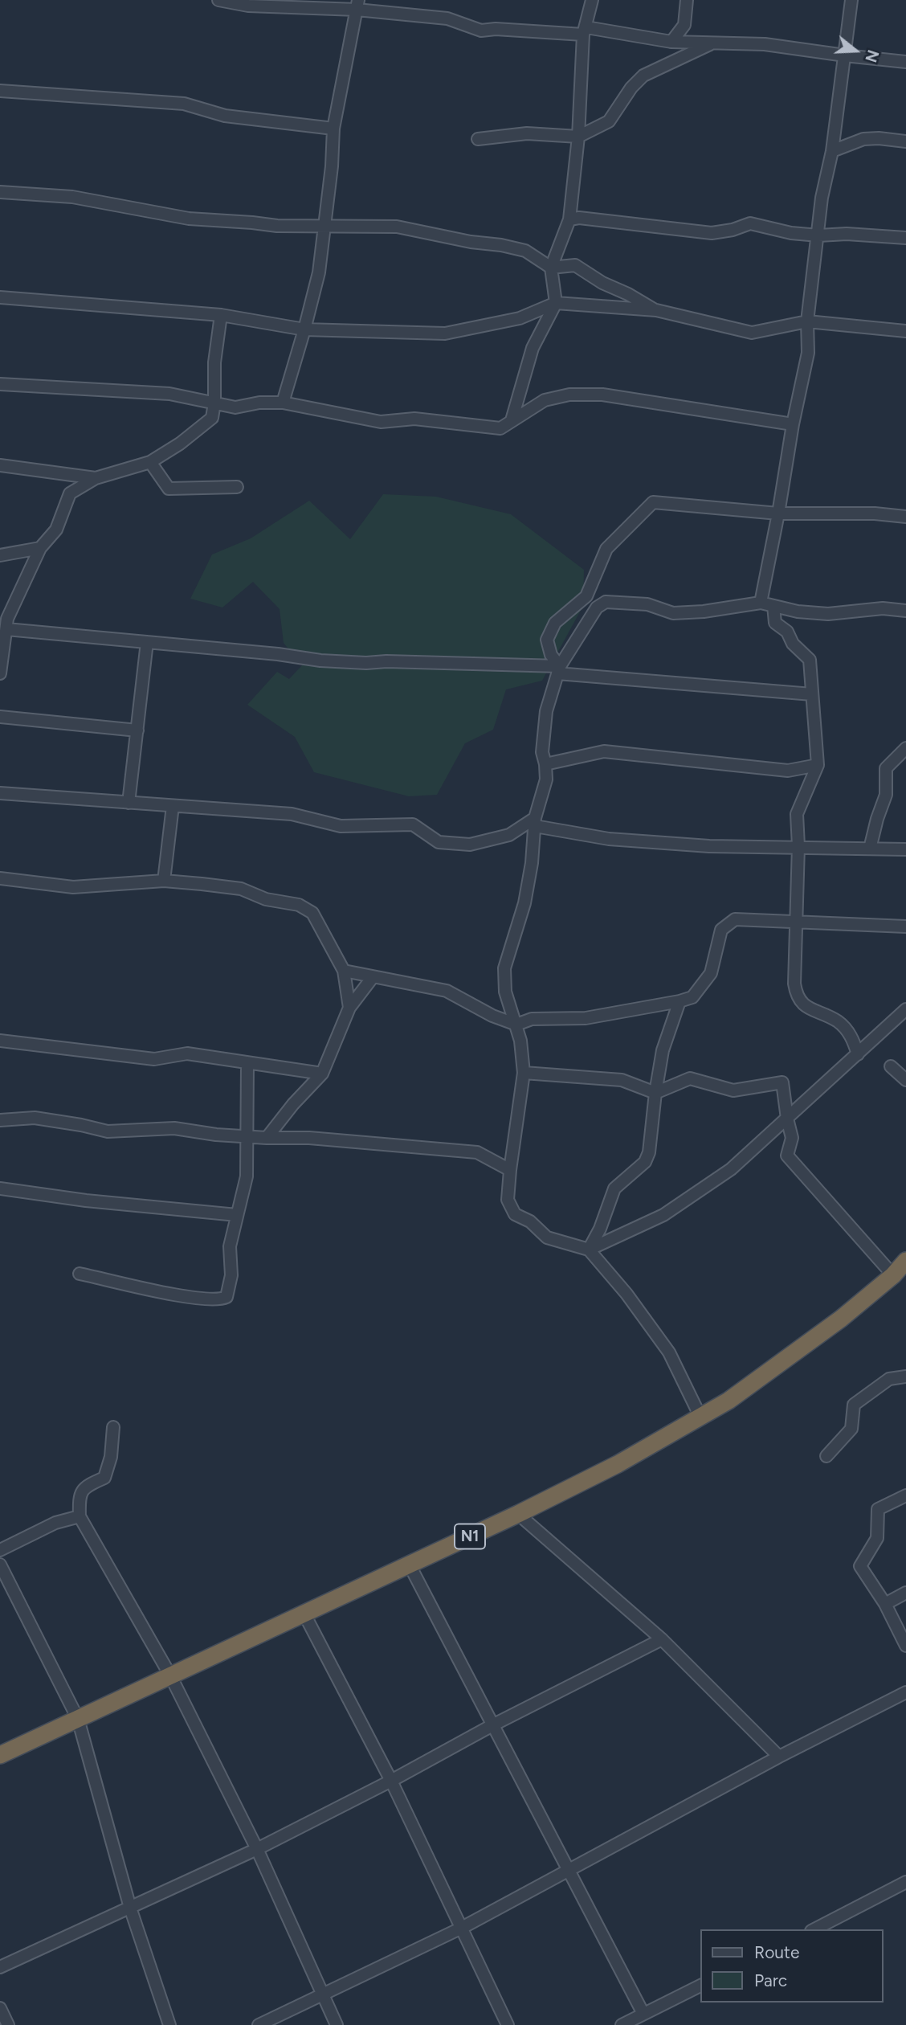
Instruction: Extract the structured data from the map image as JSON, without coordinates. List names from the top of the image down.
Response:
{
  "streets": {
    "highway": ["N1"]
  },
  "legend": ["Route", "Parc"],
  "north": "right"
}
